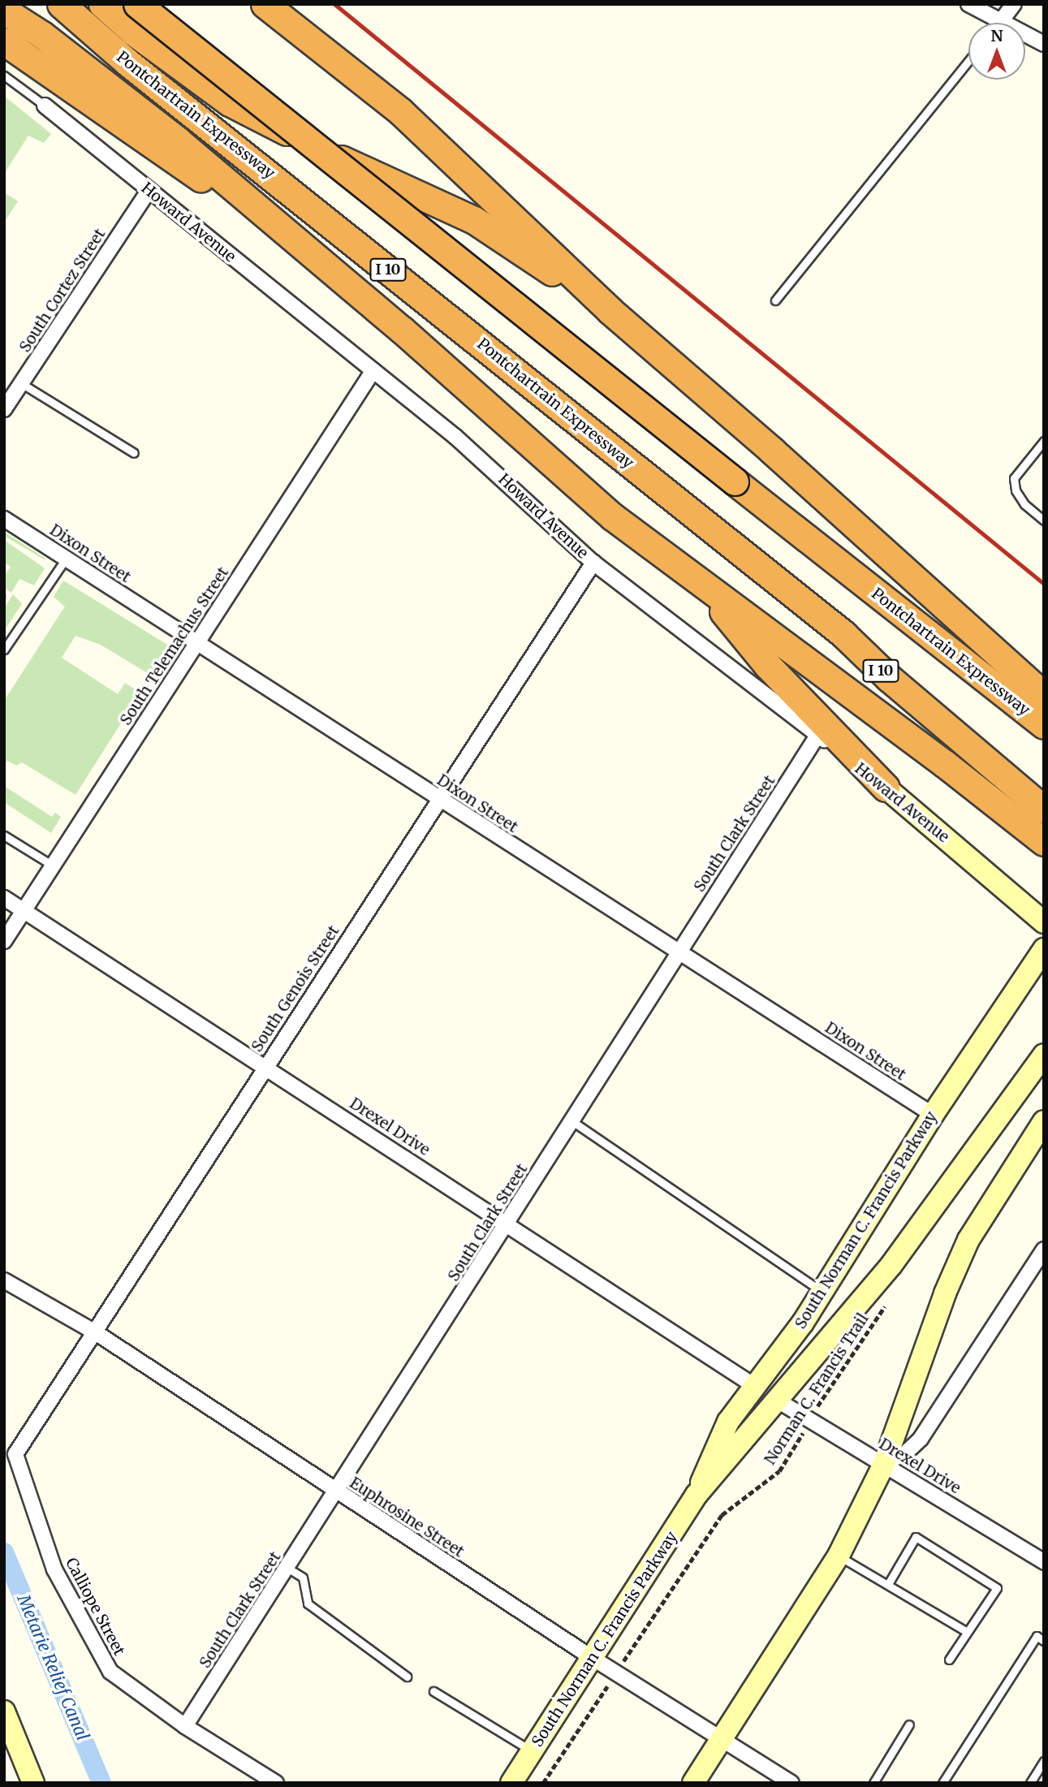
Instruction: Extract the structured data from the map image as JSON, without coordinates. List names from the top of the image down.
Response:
{
  "streets": {
    "highway": ["Pontchartrain Expressway", "I 10"],
    "street": [
      "Howard Avenue",
      "South Cortez Street",
      "Dixon Street",
      "South Telemachus Street",
      "South Clark Street",
      "South Genois Street",
      "Drexel Drive",
      "South Norman C. Francis Parkway",
      "Euphrosine Street",
      "Calliope Street"
    ],
    "path": ["Norman C. Francis Trail"]
  },
  "crossings": [
    ["Howard Avenue", "South Cortez Street"],
    ["Howard Avenue", "South Telemachus Street"],
    ["Howard Avenue", "South Clark Street"],
    ["Howard Avenue", "South Genois Street"],
    ["Dixon Street", "South Telemachus Street"],
    ["Dixon Street", "South Clark Street"],
    ["Dixon Street", "South Genois Street"],
    ["Dixon Street", "South Norman C. Francis Parkway"],
    ["South Telemachus Street", "Drexel Drive"],
    ["South Clark Street", "Drexel Drive"],
    ["South Clark Street", "Euphrosine Street"],
    ["South Clark Street", "Calliope Street"],
    ["South Genois Street", "Drexel Drive"],
    ["South Genois Street", "Euphrosine Street"],
    ["South Genois Street", "Calliope Street"],
    ["Drexel Drive", "South Norman C. Francis Parkway"],
    ["Drexel Drive", "Norman C. Francis Trail"],
    ["South Norman C. Francis Parkway", "Euphrosine Street"],
    ["Norman C. Francis Trail", "Euphrosine Street"]
  ],
  "water": ["Metarie Relief Canal"],
  "north": "top"
}
